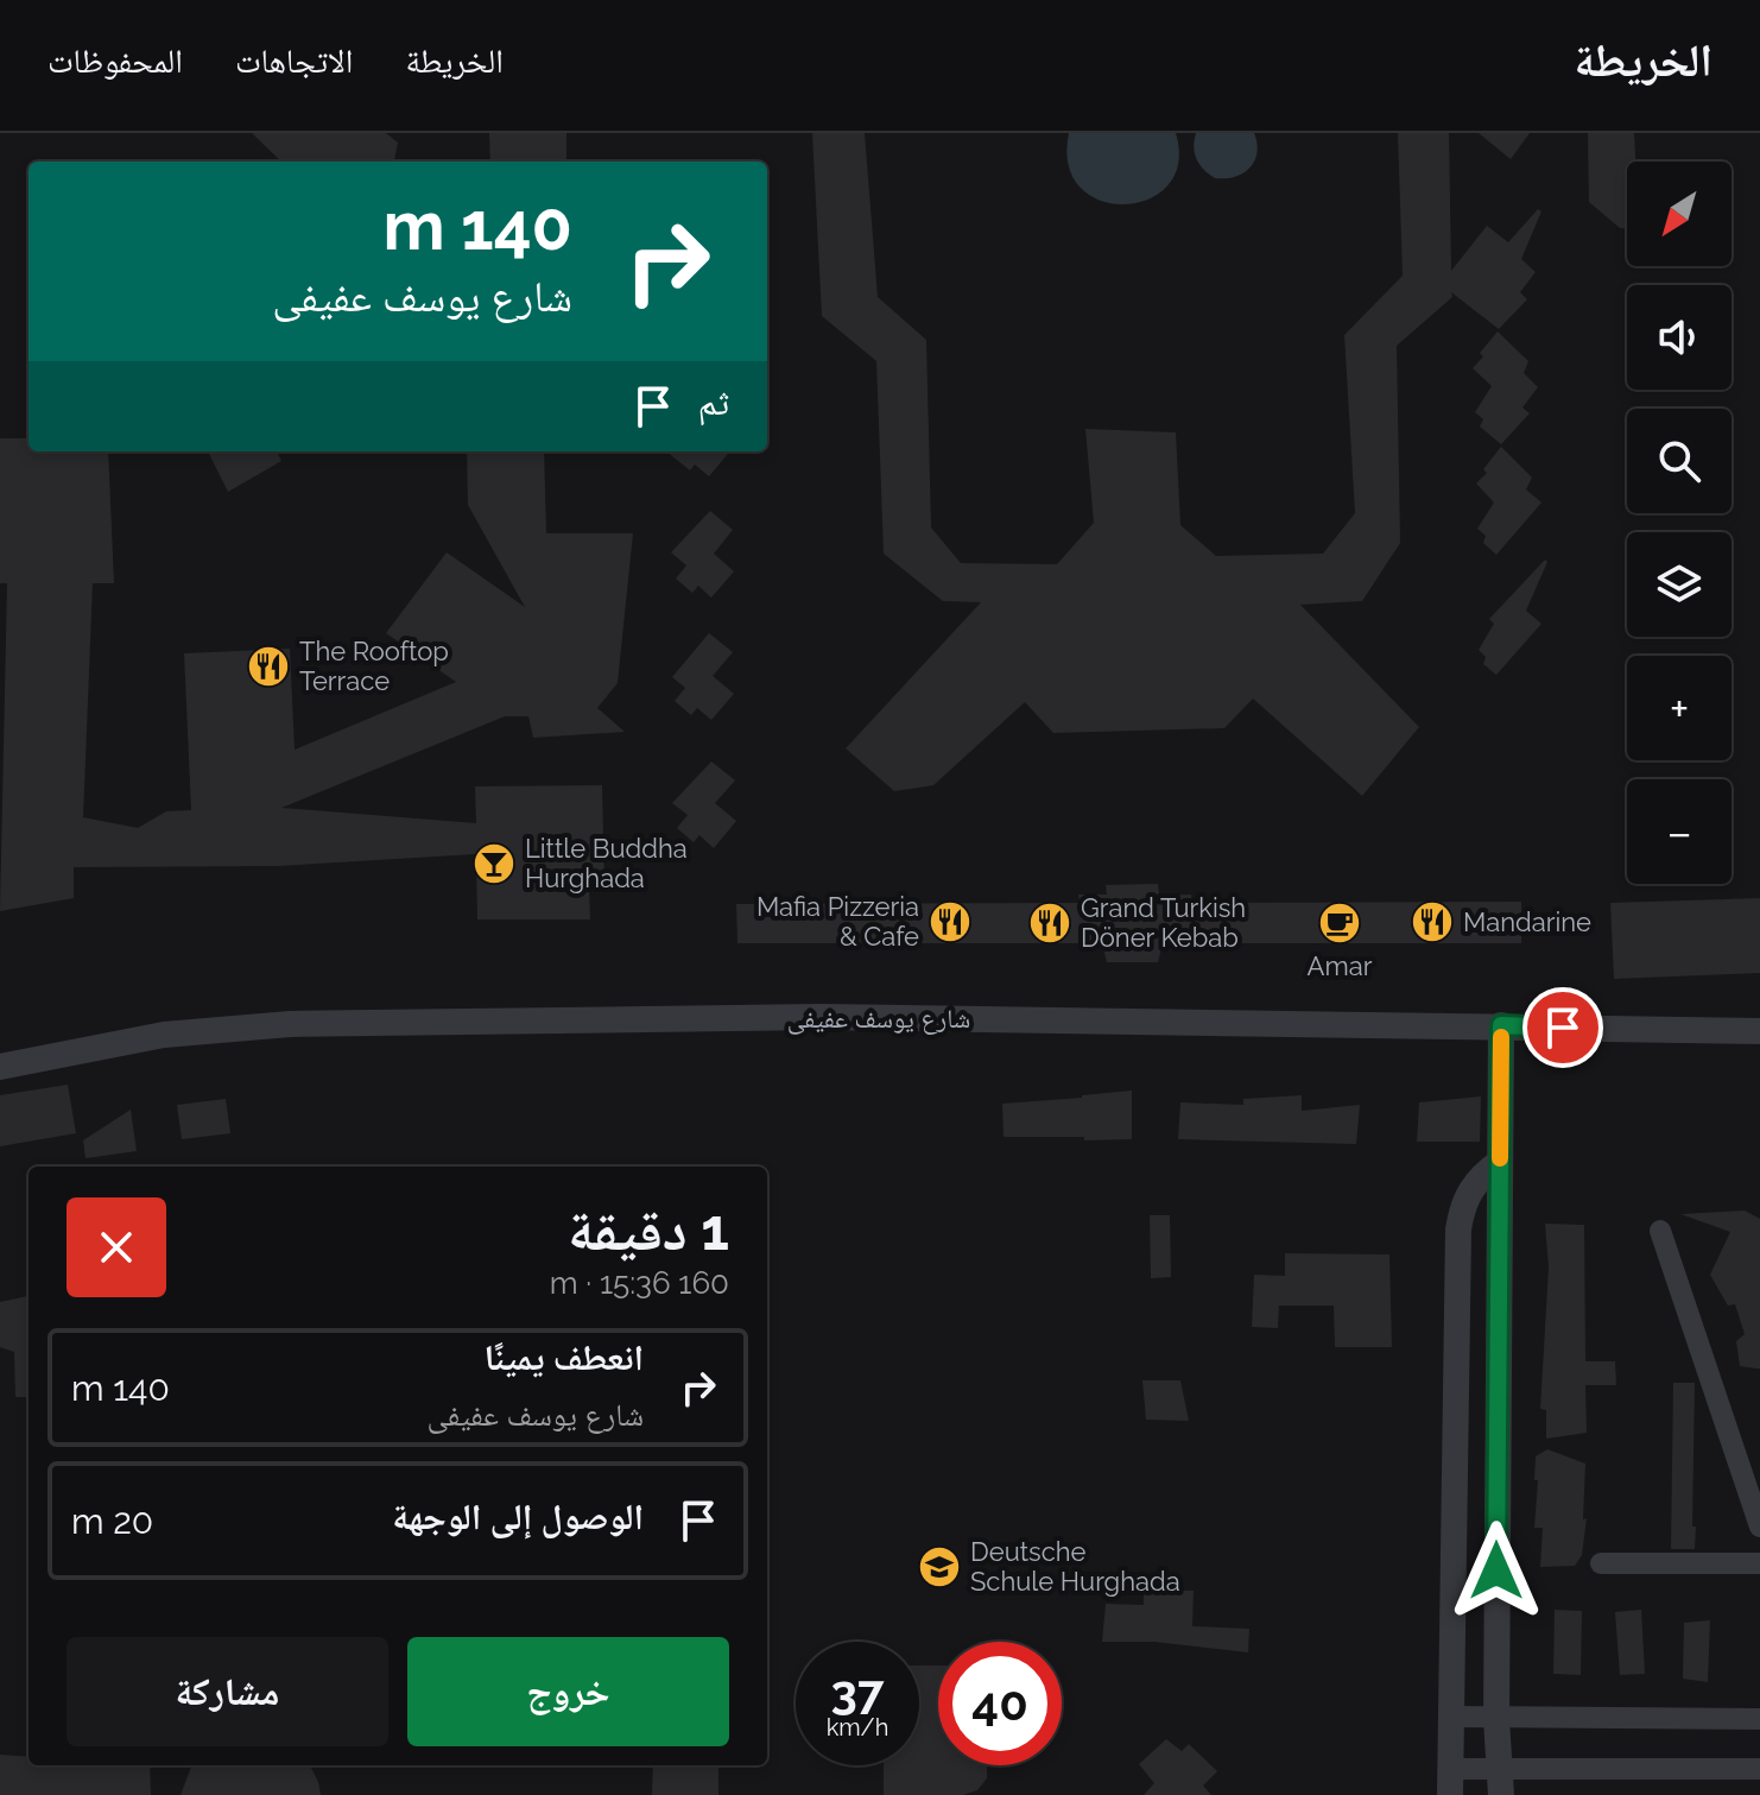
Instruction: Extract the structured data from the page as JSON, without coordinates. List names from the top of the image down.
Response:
{
  "streets": {
    "street": ["شارع يوسف عفيفى"]
  },
  "places": {
    "restaurant": [
      "The Rooftop Terrace",
      "Mafia Pizzeria & Cafe",
      "Mandarine",
      "Grand Turkish Döner Kebab"
    ],
    "bar": ["Little Buddha Hurghada"],
    "cafe": ["Amar"],
    "school or university": ["Deutsche Schule Hurghada"]
  },
  "north": "bottom left",
  "page": {
    "header": "الخريطة",
    "nav": ["الخريطة", "الاتجاهات", "المحفوظات"],
    "map_buttons": ["+", "−"],
    "turn": ["140 m", "شارع يوسف عفيفى"],
    "then": "ثم",
    "heading": ["1 دقيقة", "160 m · 15:36"],
    "list": [
      {
        "name": "انعطف يمينًا",
        "note": "شارع يوسف عفيفى",
        "value": "140 m"
      },
      {
        "name": "الوصول إلى الوجهة",
        "value": "20 m"
      }
    ],
    "buttons": ["خروج", "مشاركة"],
    "speed": "37 km/h",
    "limit": "40"
  }
}
